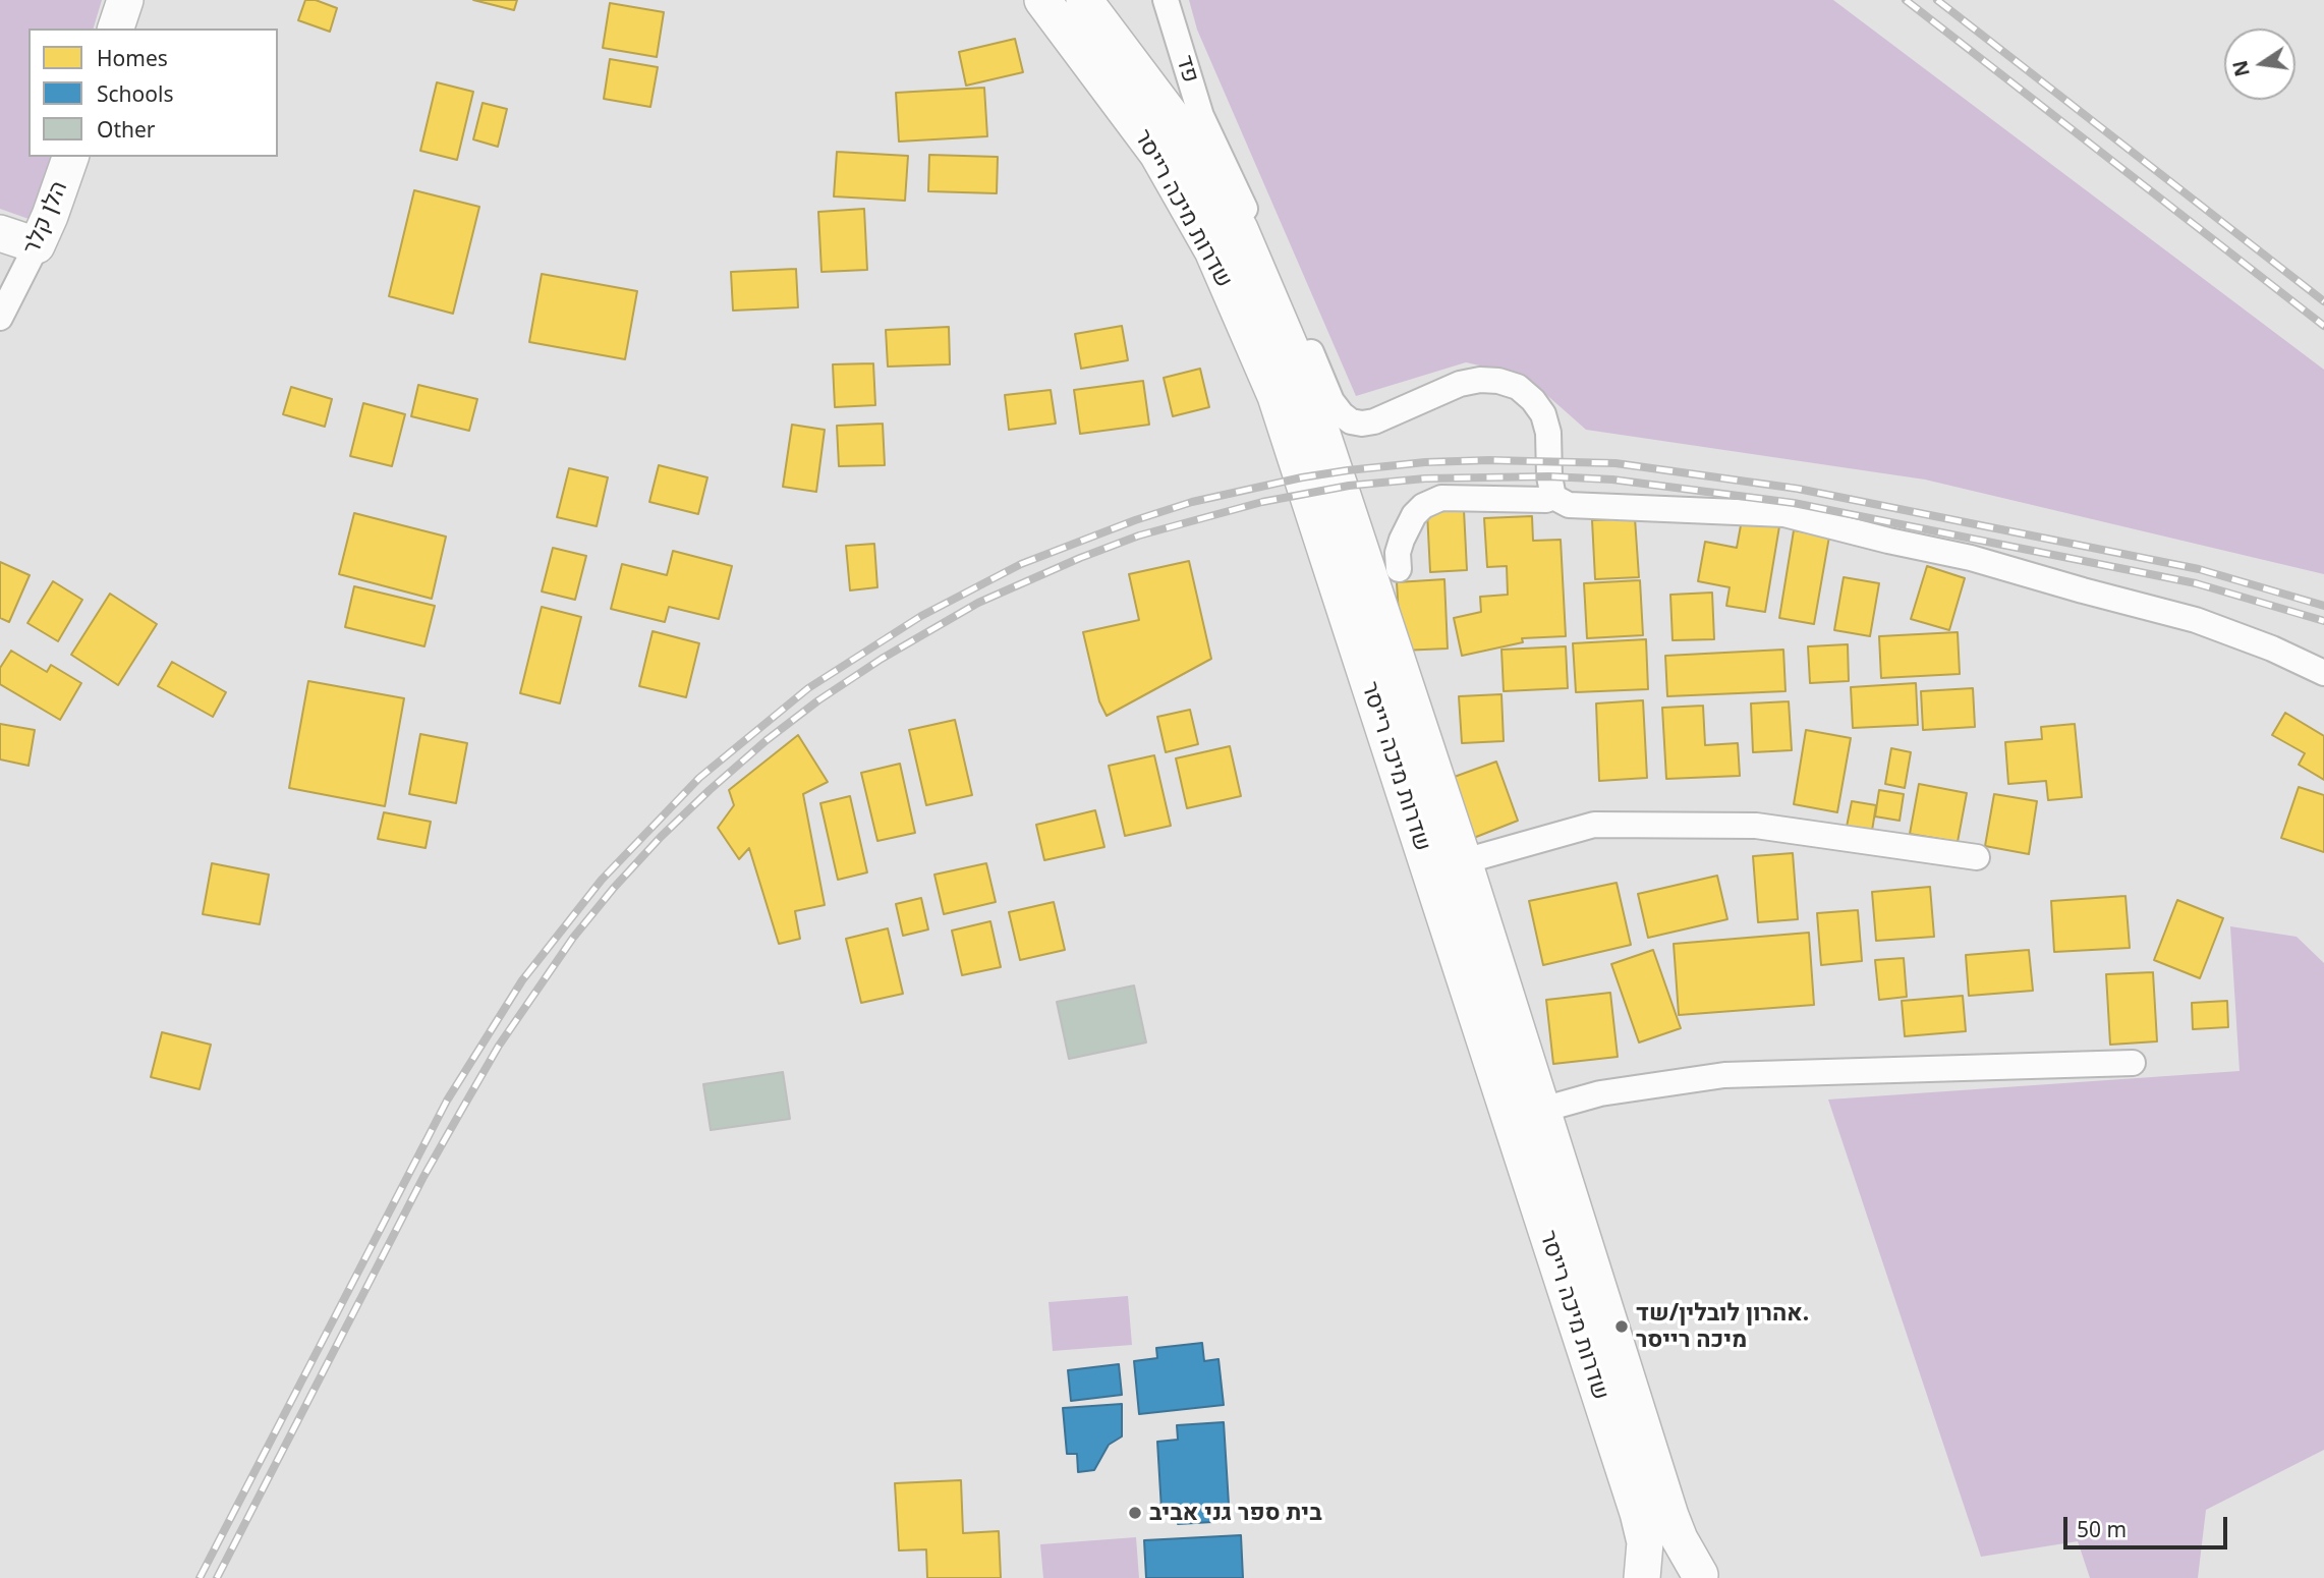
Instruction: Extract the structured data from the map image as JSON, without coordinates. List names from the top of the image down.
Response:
{
  "streets": {
    "street": ["פד", "שדרות מיכה רייסר", "הלן קלר"]
  },
  "crossings": [
    ["פד", "שדרות מיכה רייסר"]
  ],
  "places": ["אהרון לובלין/שד. מיכה רייסר", "בית ספר גני אביב"],
  "legend": ["Homes", "Schools", "Other"],
  "scale_bar": "50 m",
  "north": "left"
}
